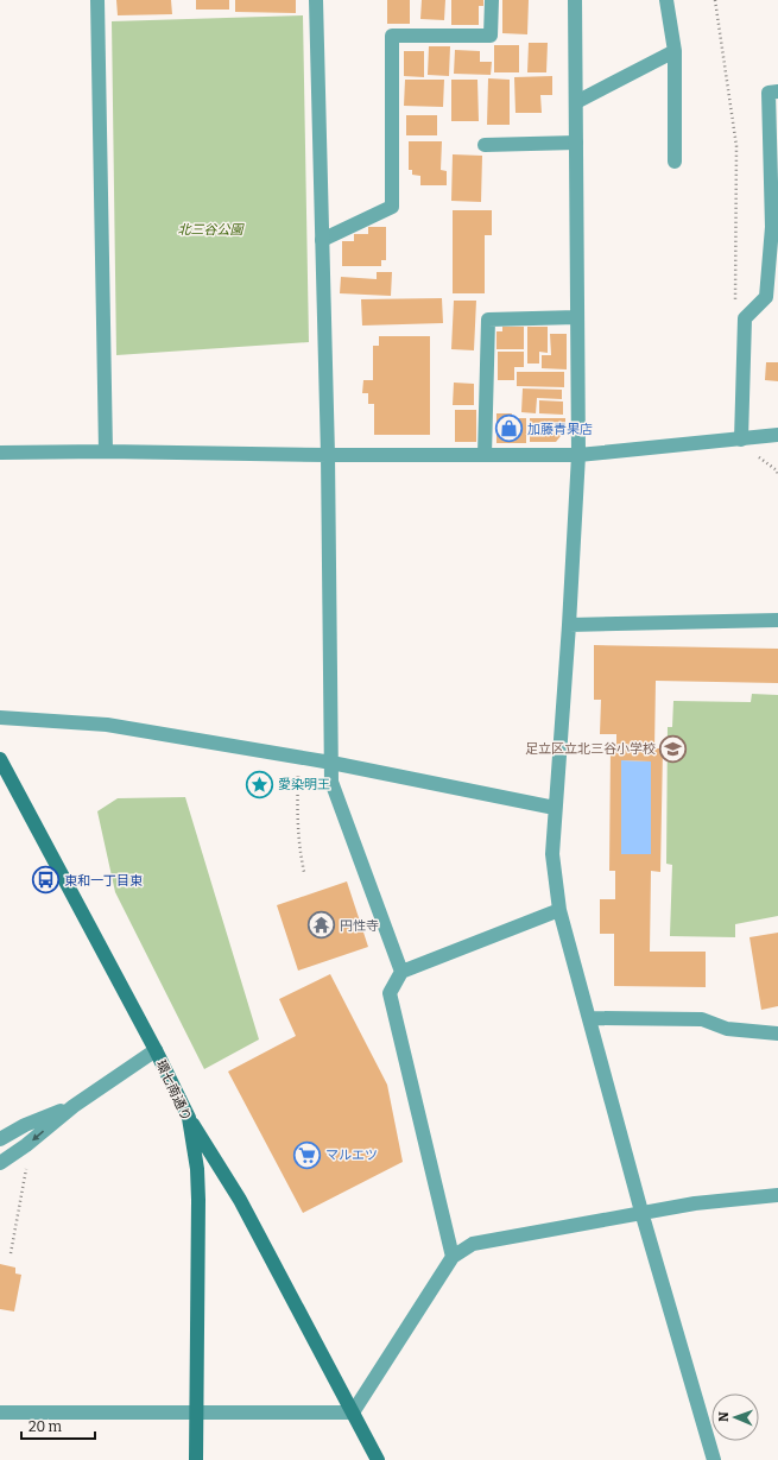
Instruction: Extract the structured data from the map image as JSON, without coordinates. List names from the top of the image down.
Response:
{
  "streets": {
    "street": ["環七南通り"]
  },
  "parks": ["北三谷公園"],
  "places": {
    "shop": ["加藤青果店"],
    "school or university": ["足立区立北三谷小学校"],
    "place": ["愛染明王"],
    "bus stop": ["東和一丁目東"],
    "temple": ["円性寺"],
    "supermarket": ["マルエツ"]
  },
  "scale_bar": "20 m",
  "north": "left"
}
